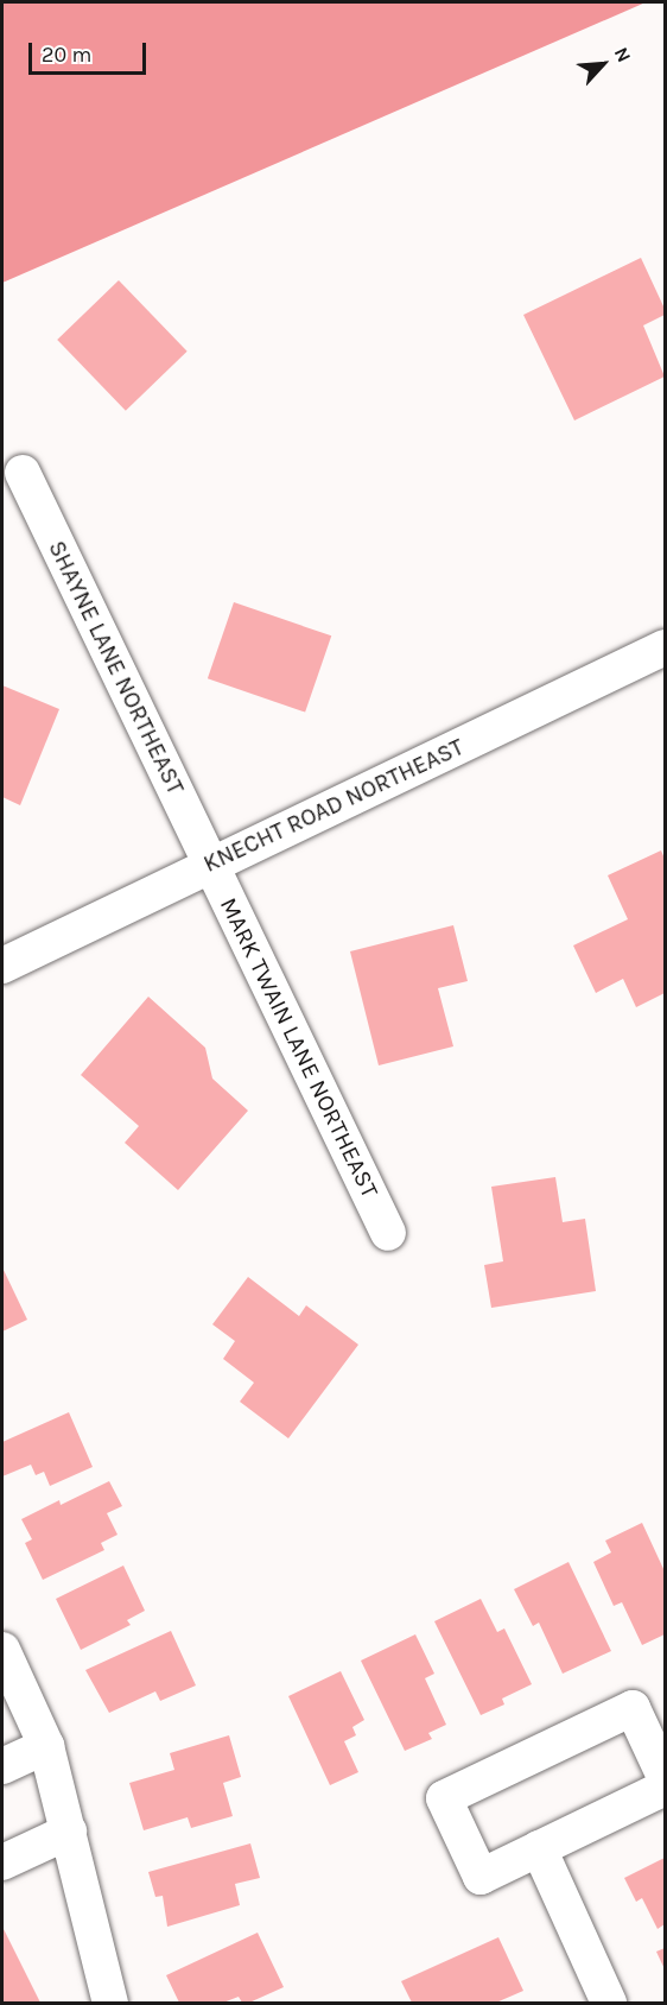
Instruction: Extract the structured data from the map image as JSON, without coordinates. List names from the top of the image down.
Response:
{
  "streets": {
    "street": ["SHAYNE LANE NORTHEAST", "KNECHT ROAD NORTHEAST", "MARK TWAIN LANE NORTHEAST"]
  },
  "crossings": [
    ["SHAYNE LANE NORTHEAST", "KNECHT ROAD NORTHEAST"],
    ["SHAYNE LANE NORTHEAST", "MARK TWAIN LANE NORTHEAST"],
    ["KNECHT ROAD NORTHEAST", "MARK TWAIN LANE NORTHEAST"]
  ],
  "scale_bar": "20 m",
  "north": "top right"
}
